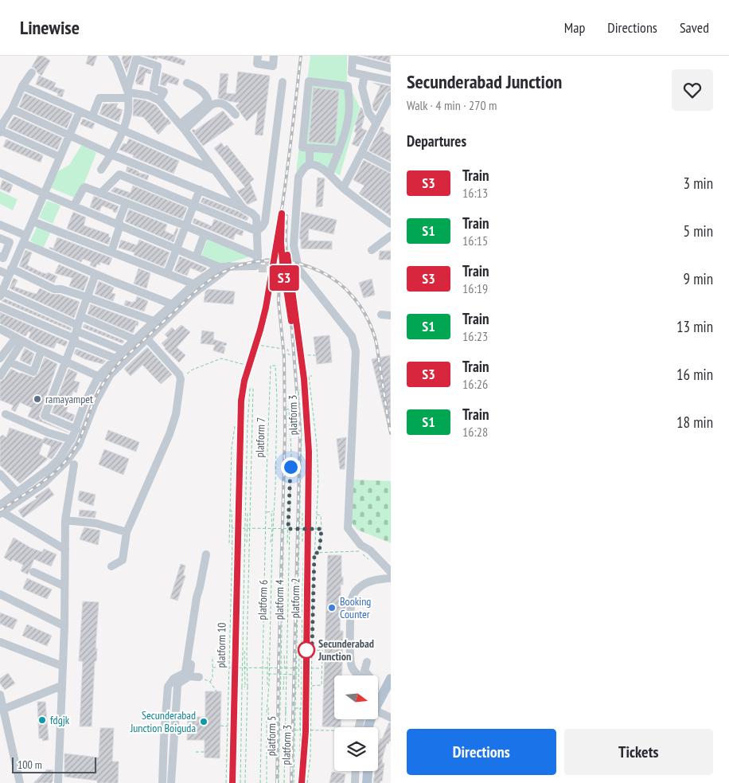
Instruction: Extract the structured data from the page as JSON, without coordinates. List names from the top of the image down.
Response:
{
  "streets": {
    "path": [
      "platform 3",
      "platform 7",
      "platform 2",
      "platform 6",
      "platform 4",
      "platform 10",
      "platform 5"
    ]
  },
  "crossings": [
    ["platform 3", "platform 2"],
    ["platform 7", "platform 6"],
    ["platform 6", "platform 4"],
    ["platform 4", "platform 5"]
  ],
  "places": [
    "ramayampet",
    "Booking Counter",
    "Secunderabad Junction",
    "fdgjk",
    "Secunderabad Junction Boiguda"
  ],
  "scale_bar": "100 m",
  "north": "right",
  "page": {
    "header": "Linewise",
    "nav": ["Map", "Directions", "Saved"],
    "on_map": "S3",
    "heading": [
      ["Secunderabad Junction", "Walk · 4 min · 270 m"],
      "Departures"
    ],
    "list": [
      {
        "mark": "S3",
        "name": "Train",
        "note": "16:13",
        "value": "3 min"
      },
      {
        "mark": "S1",
        "name": "Train",
        "note": "16:15",
        "value": "5 min"
      },
      {
        "mark": "S3",
        "name": "Train",
        "note": "16:19",
        "value": "9 min"
      },
      {
        "mark": "S1",
        "name": "Train",
        "note": "16:23",
        "value": "13 min"
      },
      {
        "mark": "S3",
        "name": "Train",
        "note": "16:26",
        "value": "16 min"
      },
      {
        "mark": "S1",
        "name": "Train",
        "note": "16:28",
        "value": "18 min"
      }
    ],
    "buttons": ["Directions", "Tickets"],
    "scale": "100 m"
  }
}
